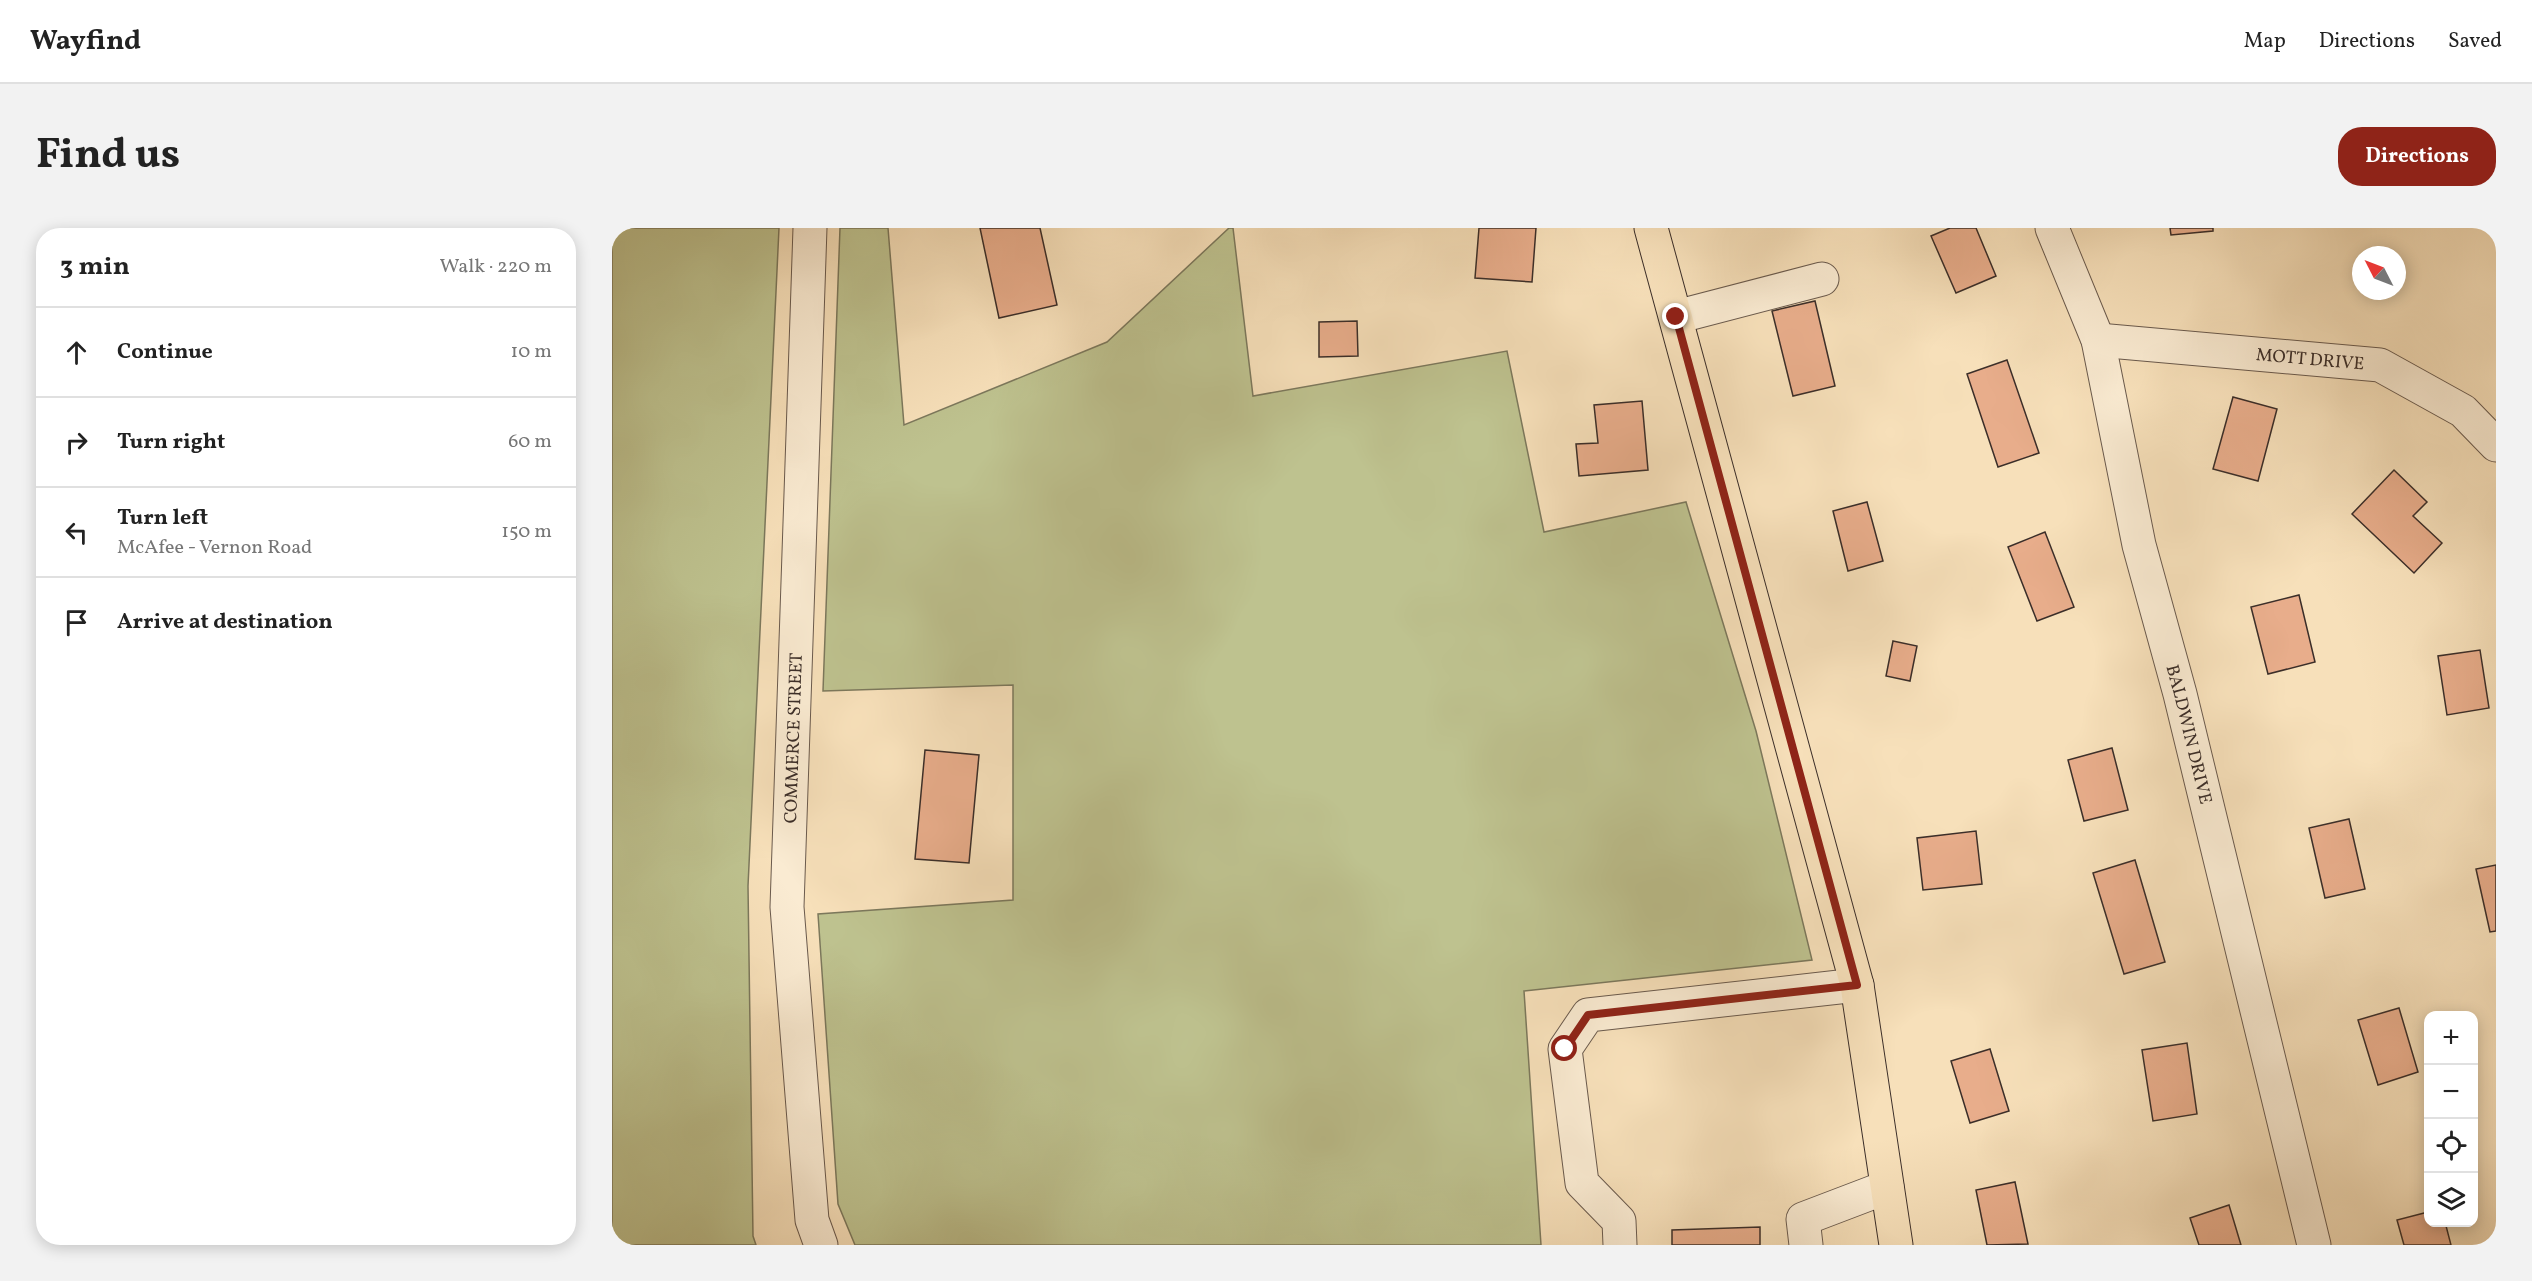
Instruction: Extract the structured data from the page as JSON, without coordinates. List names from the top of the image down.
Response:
{
  "streets": {
    "street": ["MOTT DRIVE", "BALDWIN DRIVE", "COMMERCE STREET"]
  },
  "crossings": [
    ["MOTT DRIVE", "BALDWIN DRIVE"]
  ],
  "north": "top left",
  "page": {
    "header": "Wayfind",
    "nav": ["Map", "Directions", "Saved"],
    "title": "Find us",
    "buttons": "Directions",
    "heading": ["3 min", "Walk · 220 m"],
    "list": [
      ["Continue", "10 m"],
      ["Turn right", "60 m"],
      ["Turn left", "McAfee - Vernon Road", "150 m"],
      "Arrive at destination"
    ],
    "map_buttons": ["+", "−"]
  }
}
